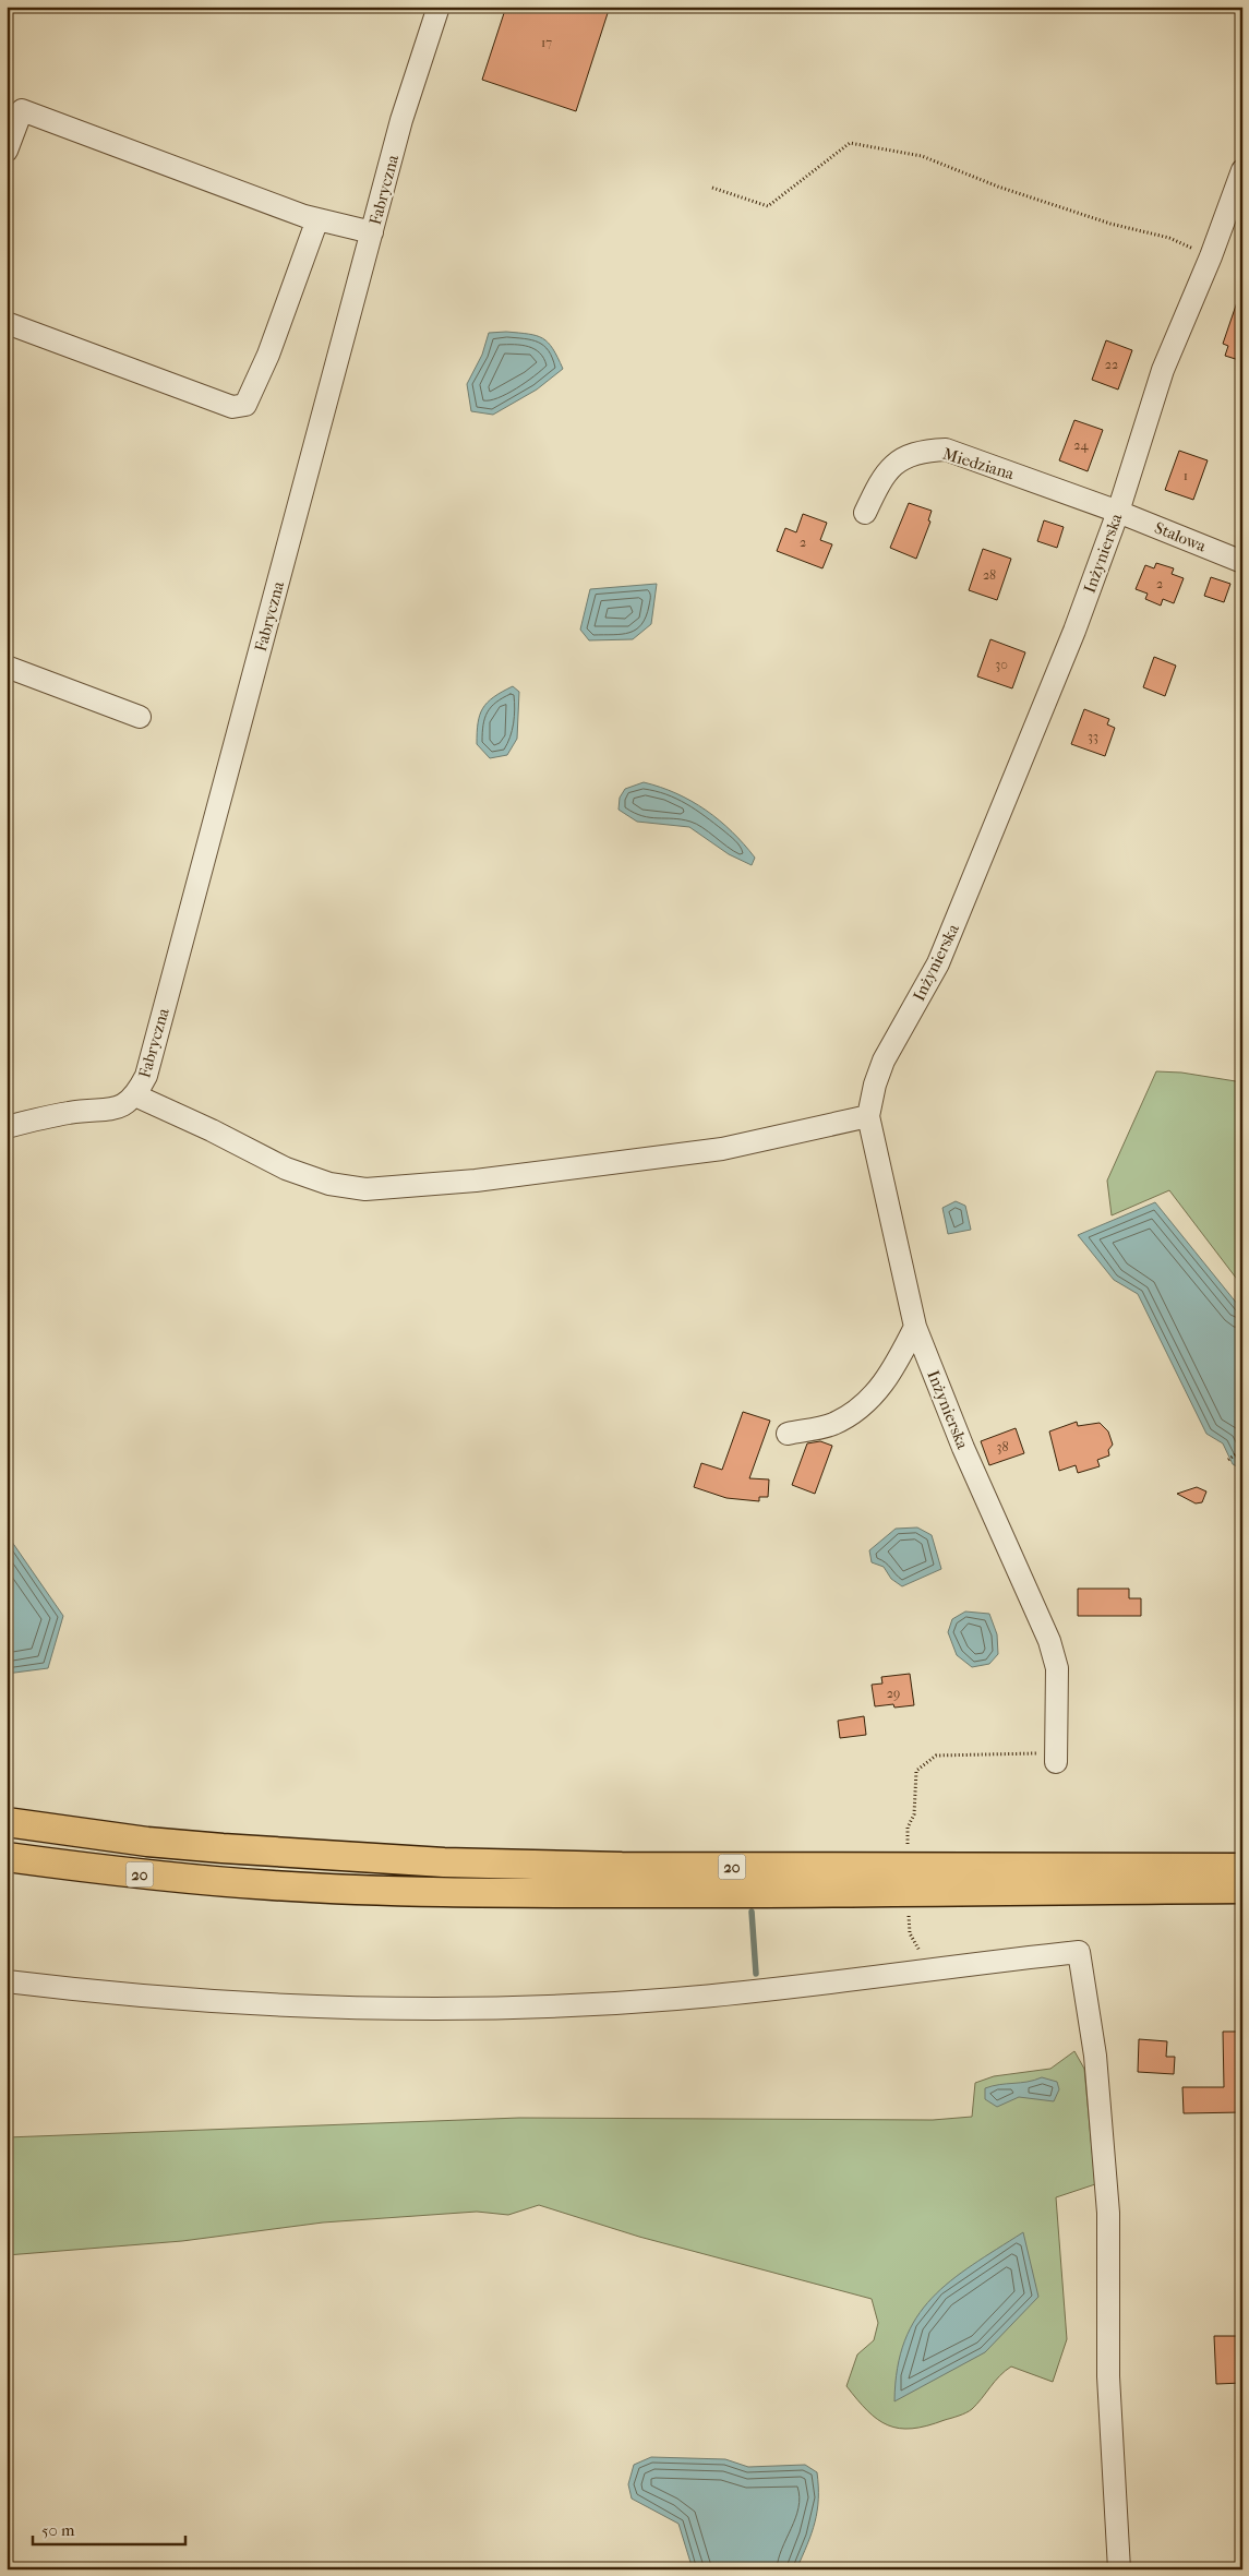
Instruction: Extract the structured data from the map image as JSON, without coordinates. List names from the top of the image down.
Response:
{
  "streets": {
    "main road": ["20"],
    "street": [
      "Fabryczna",
      "Miedziana",
      "Stalowa",
      "Inżynierska"
    ]
  },
  "crossings": [
    ["Miedziana", "Stalowa"],
    ["Miedziana", "Inżynierska"],
    ["Stalowa", "Inżynierska"]
  ],
  "house_numbers": [
    "17",
    "22",
    "24",
    "1",
    "2",
    "28",
    "2",
    "30",
    "33",
    "38",
    "29"
  ],
  "scale_bar": "50 m"
}
